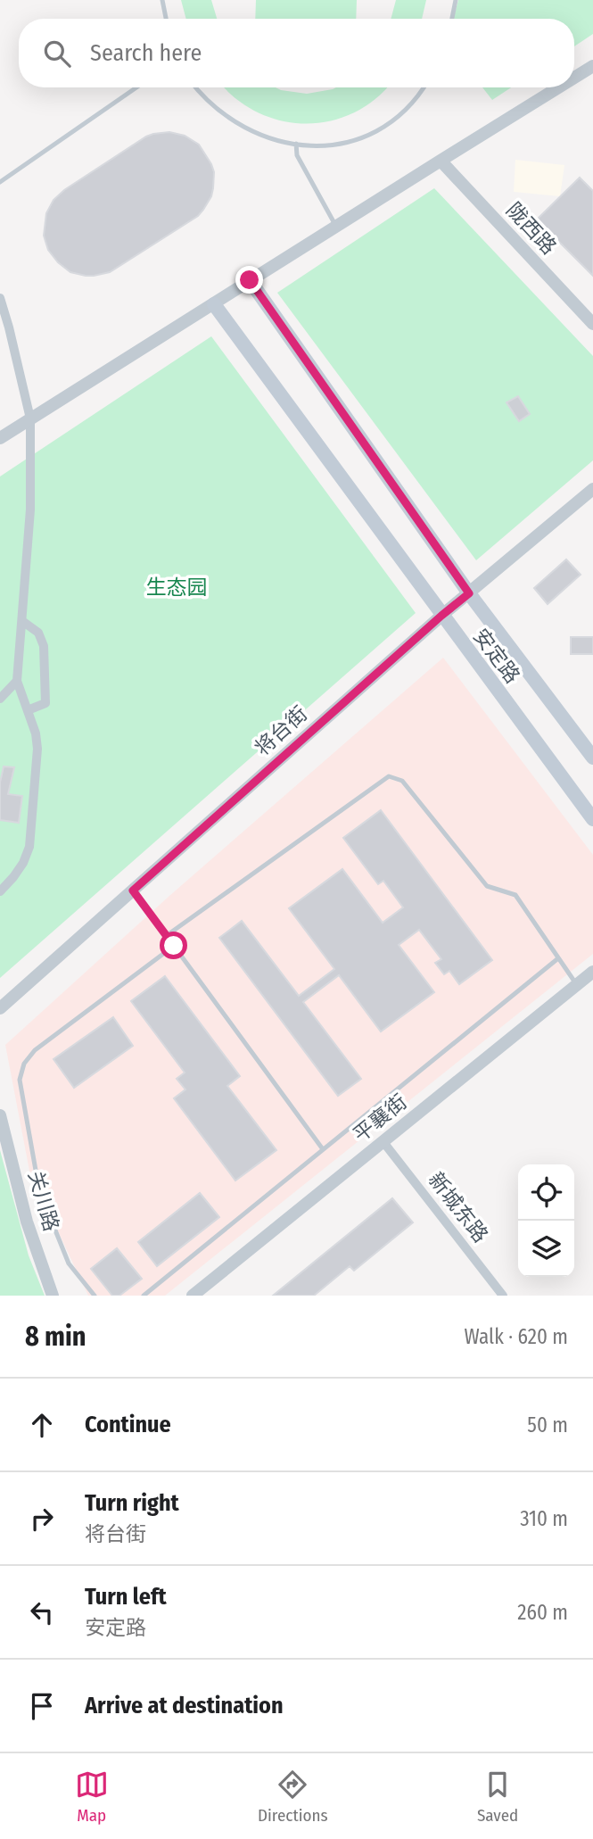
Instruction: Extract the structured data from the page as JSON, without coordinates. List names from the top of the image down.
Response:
{
  "streets": {
    "main road": ["安定路"],
    "street": [
      "陇西路",
      "将台街",
      "平襄街",
      "关川路",
      "新城东路"
    ]
  },
  "crossings": [
    ["安定路", "将台街"],
    ["平襄街", "新城东路"]
  ],
  "parks": ["生态园"],
  "page": {
    "search": "Search here",
    "heading": ["8 min", "Walk · 620 m"],
    "list": [
      ["Continue", "50 m"],
      ["Turn right", "将台街", "310 m"],
      ["Turn left", "安定路", "260 m"],
      "Arrive at destination"
    ],
    "nav": ["Map", "Directions", "Saved"]
  }
}
